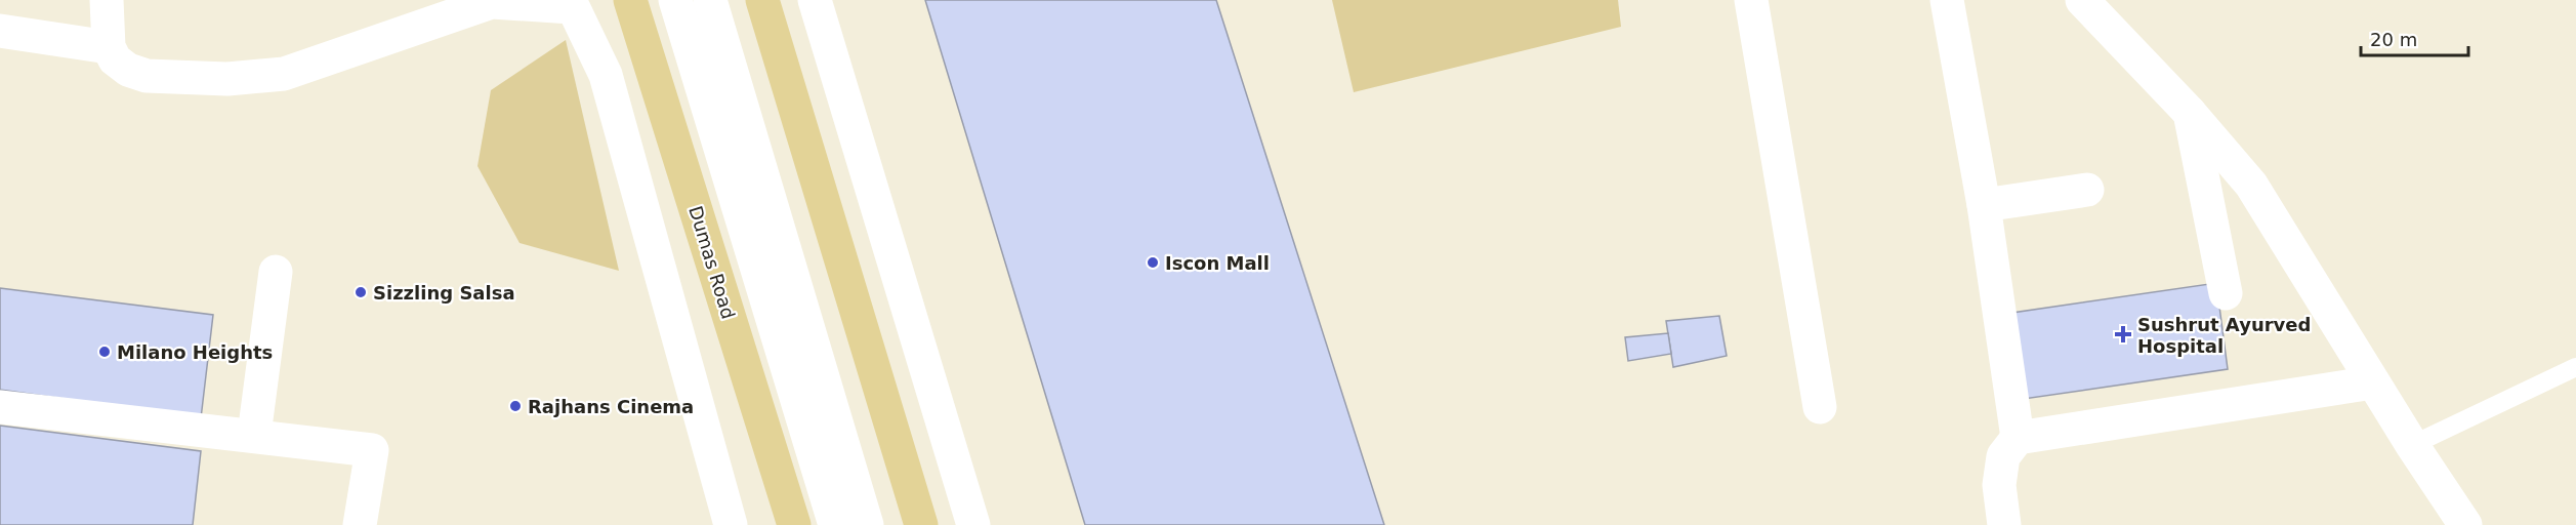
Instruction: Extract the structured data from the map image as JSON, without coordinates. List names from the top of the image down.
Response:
{
  "streets": {
    "main road": ["Dumas Road"]
  },
  "places": {
    "other": [
      "Iscon Mall",
      "Sizzling Salsa",
      "Milano Heights",
      "Rajhans Cinema"
    ],
    "health": ["Sushrut Ayurved Hospital"]
  },
  "scale_bar": "20 m"
}
